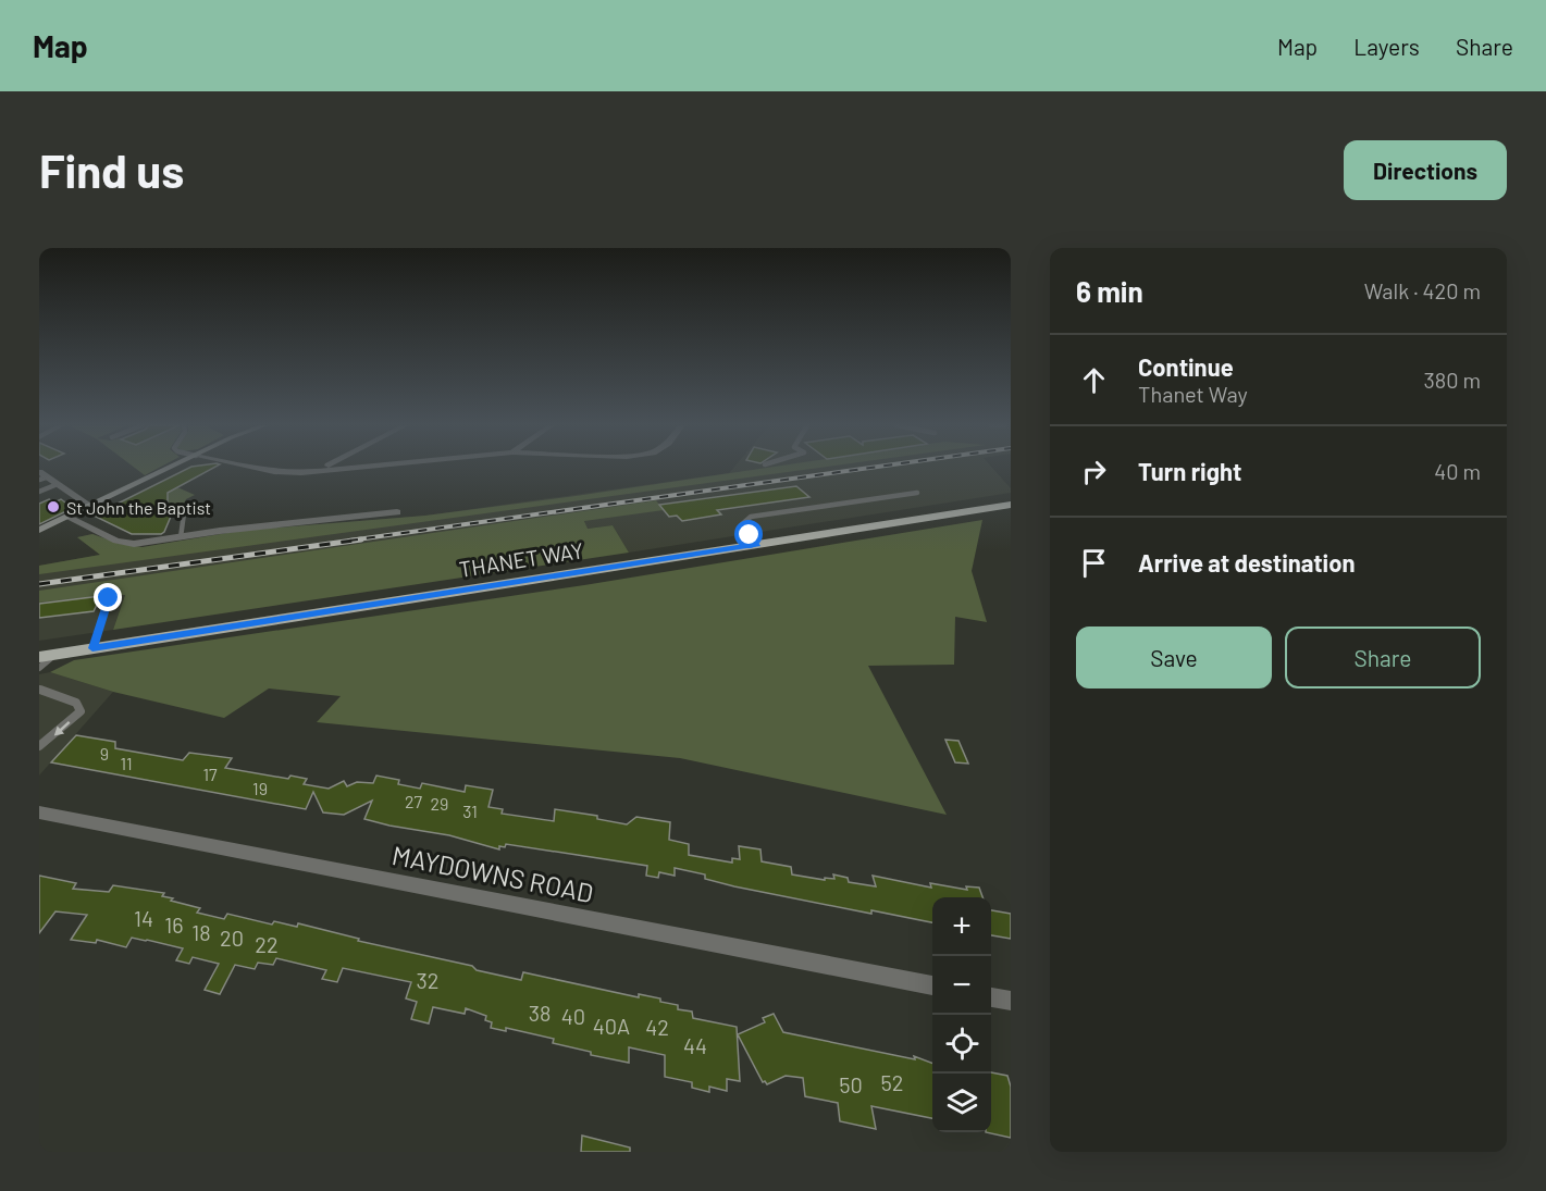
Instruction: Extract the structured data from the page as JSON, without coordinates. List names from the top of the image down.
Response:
{
  "streets": {
    "main road": ["THANET WAY"],
    "street": ["MAYDOWNS ROAD"]
  },
  "places": ["St John the Baptist"],
  "house_numbers": [
    "9",
    "11",
    "17",
    "19",
    "27",
    "29",
    "31",
    "14",
    "16",
    "18",
    "20",
    "22",
    "32",
    "38",
    "40",
    "40A",
    "42",
    "44",
    "52",
    "50"
  ],
  "page": {
    "header": "Map",
    "nav": ["Map", "Layers", "Share"],
    "buttons": [
      "Directions",
      ["Save", "Share"]
    ],
    "title": "Find us",
    "heading": ["6 min", "Walk · 420 m"],
    "list": [
      ["Continue", "Thanet Way", "380 m"],
      ["Turn right", "40 m"],
      "Arrive at destination"
    ],
    "map_buttons": ["+", "−"]
  }
}
